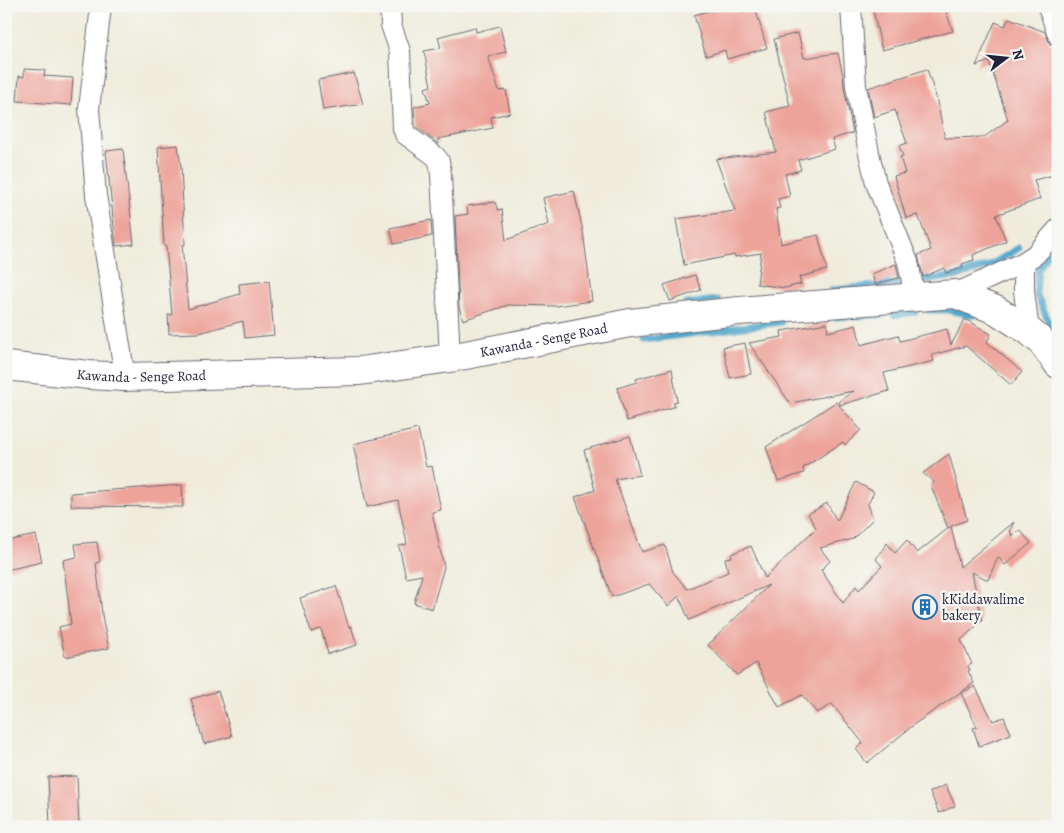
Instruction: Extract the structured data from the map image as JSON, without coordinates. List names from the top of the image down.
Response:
{
  "streets": {
    "street": ["Kawanda - Senge Road"]
  },
  "places": {
    "building": ["kKiddawalime bakery"]
  },
  "north": "right"
}
